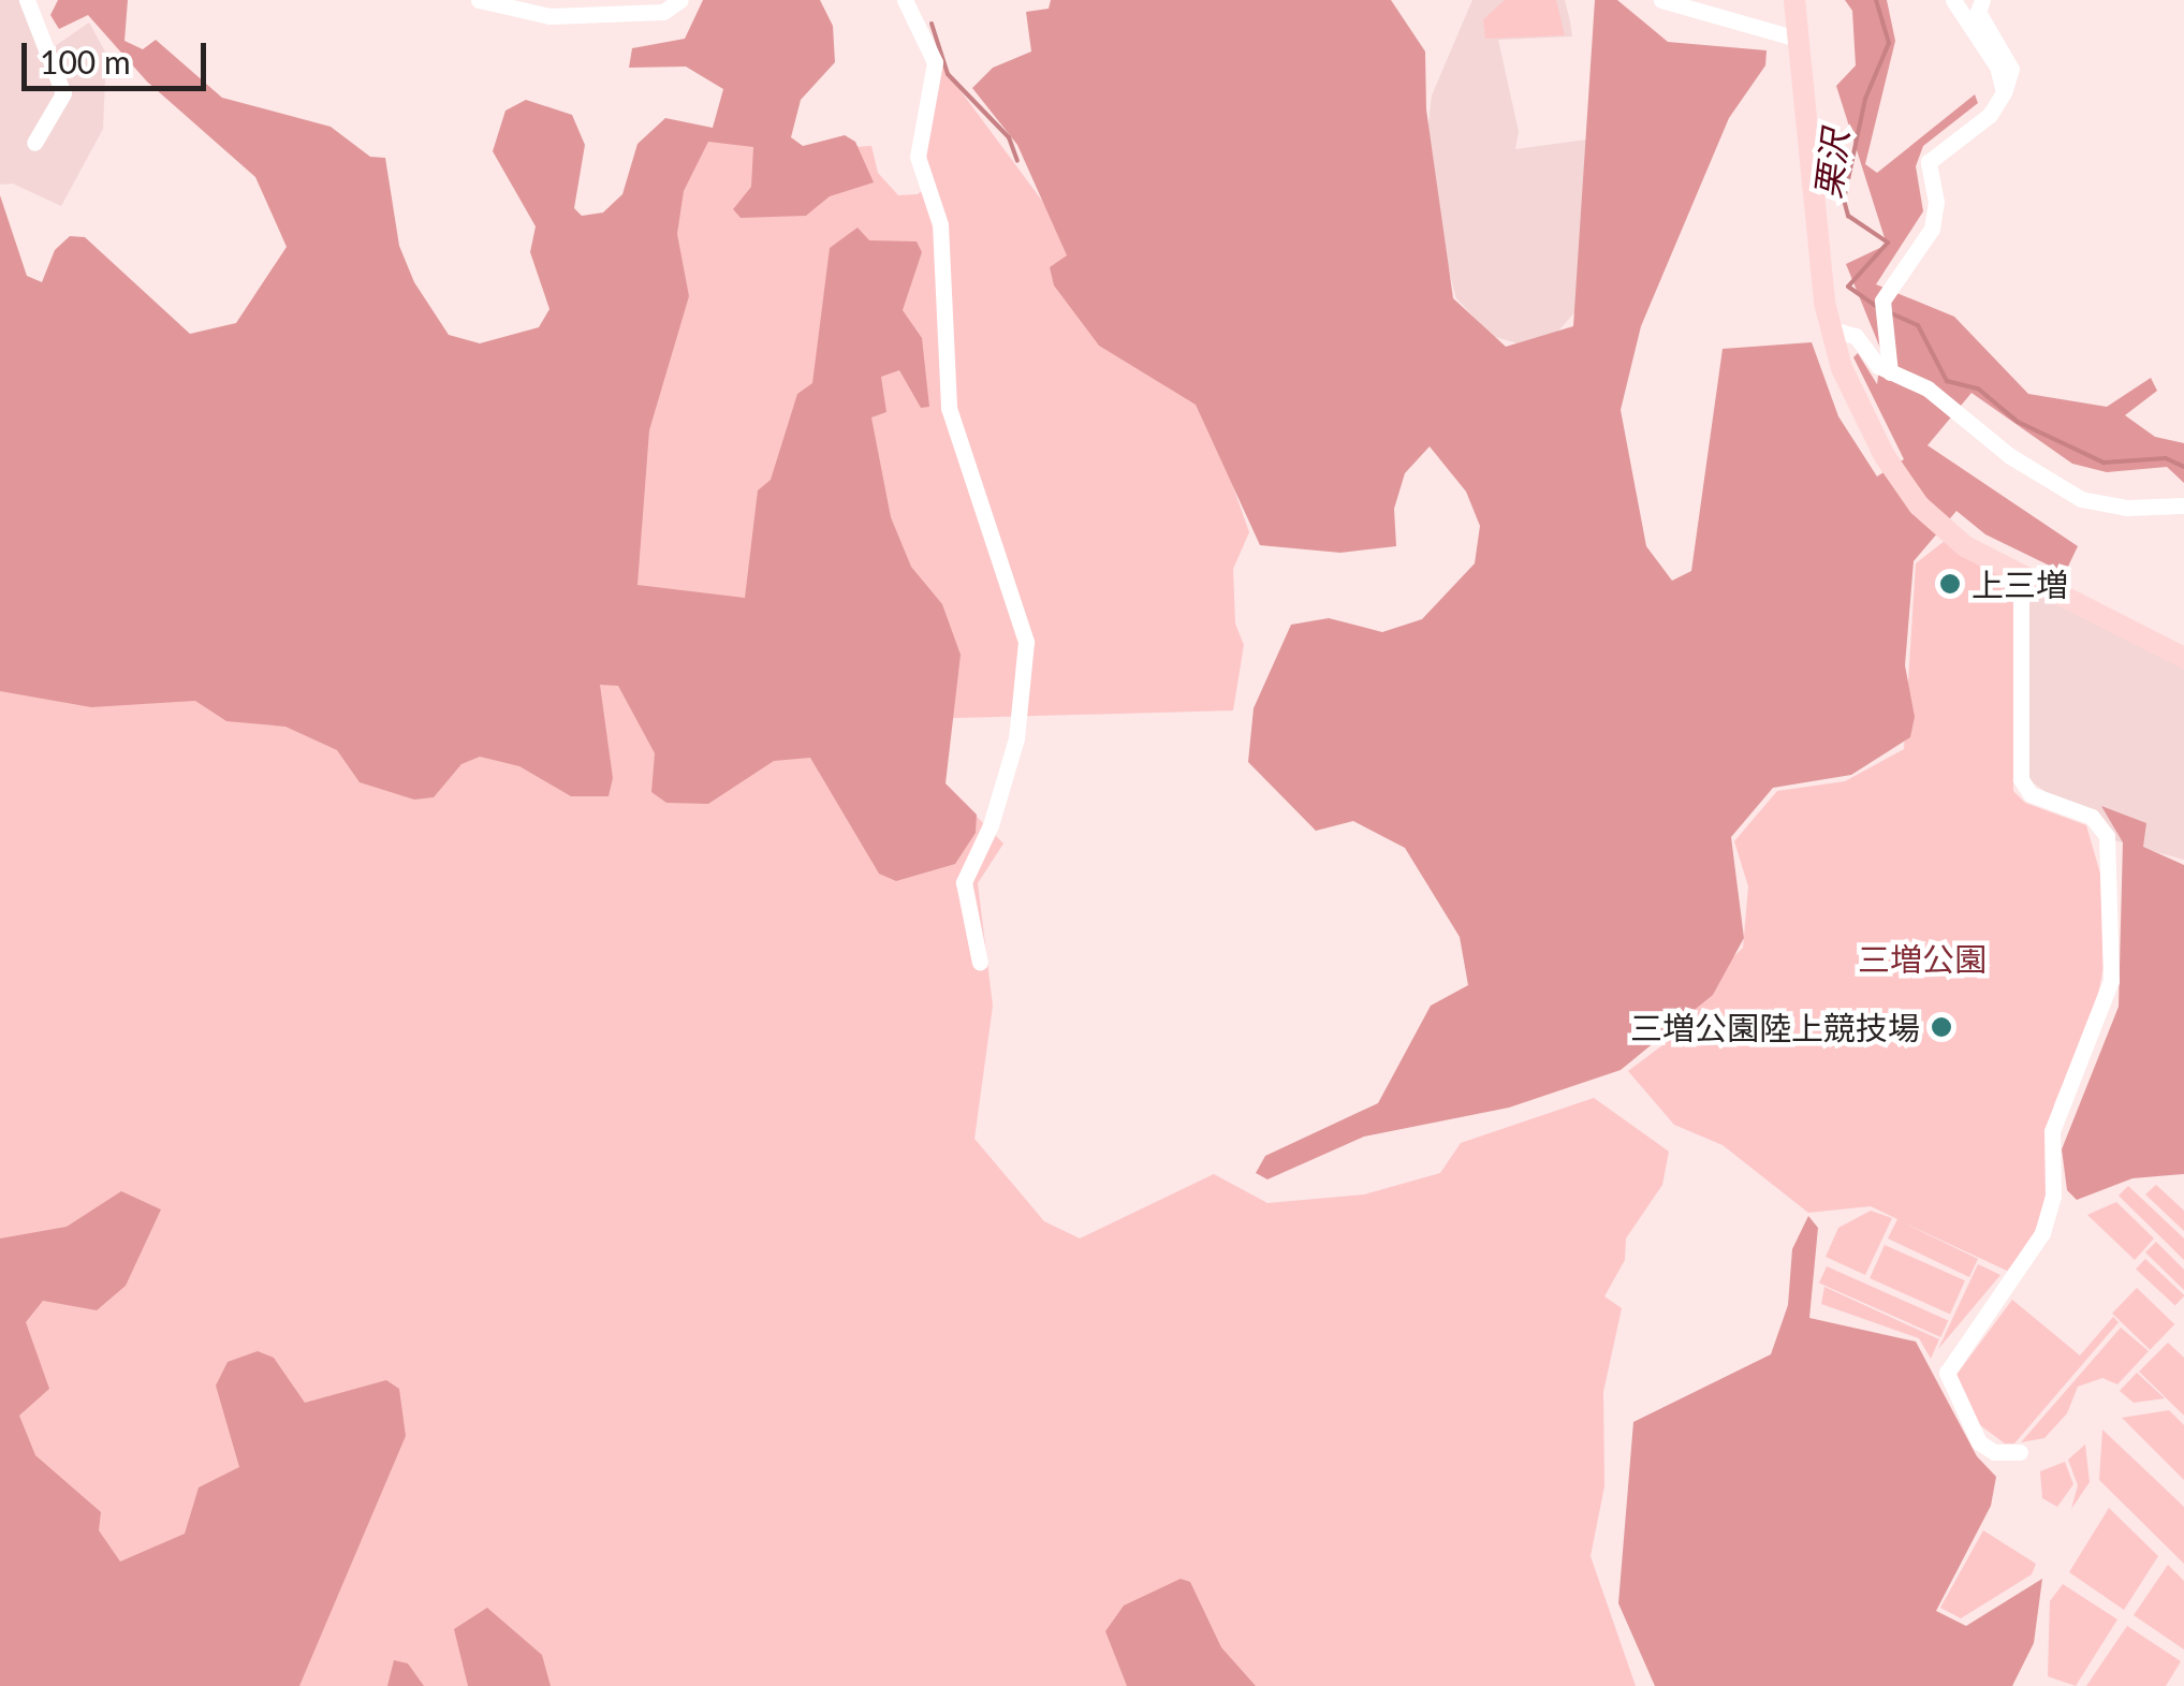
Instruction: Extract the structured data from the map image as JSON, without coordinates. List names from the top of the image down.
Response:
{
  "water": ["栗沢"],
  "parks": ["三増公園"],
  "places": ["上三増", "三増公園陸上競技場"],
  "scale_bar": "100 m"
}
